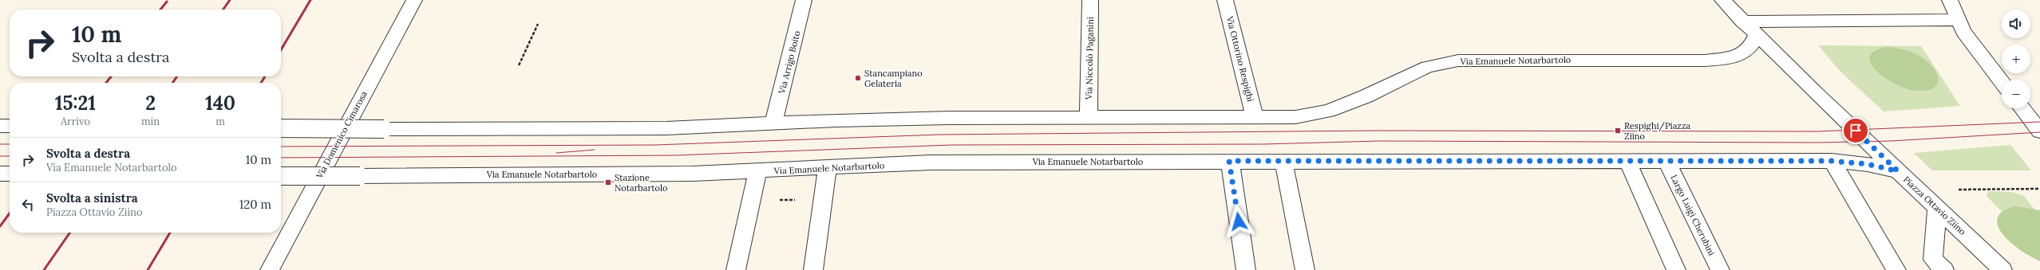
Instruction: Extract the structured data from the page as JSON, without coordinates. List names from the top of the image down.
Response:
{
  "streets": {
    "street": [
      "Via Niccolò Paganini",
      "Via Ottorino Respighi",
      "Via Emanuele Notarbartolo",
      "Via Arrigo Boito",
      "Via Domenico Cimarosa",
      "Piazza Ottavio Ziino",
      "Largo Luigi Cherubini"
    ]
  },
  "crossings": [
    ["Via Niccolò Paganini", "Via Emanuele Notarbartolo"],
    ["Via Ottorino Respighi", "Via Emanuele Notarbartolo"],
    ["Via Emanuele Notarbartolo", "Via Arrigo Boito"],
    ["Via Emanuele Notarbartolo", "Piazza Ottavio Ziino"],
    ["Via Emanuele Notarbartolo", "Largo Luigi Cherubini"]
  ],
  "places": {
    "other": ["Stancampiano Gelateria"],
    "transit": ["Respighi/Piazza Ziino", "Stazione Notarbartolo"]
  },
  "page": {
    "map_buttons": ["+", "−"],
    "turn": ["10 m", "Svolta a destra"],
    "eta": [
      "15:21",
      "Arrivo",
      "2",
      "min",
      "140",
      "m"
    ],
    "list": [
      {
        "name": "Svolta a destra",
        "note": "Via Emanuele Notarbartolo",
        "value": "10 m"
      },
      {
        "name": "Svolta a sinistra",
        "note": "Piazza Ottavio Ziino",
        "value": "120 m"
      }
    ]
  }
}
